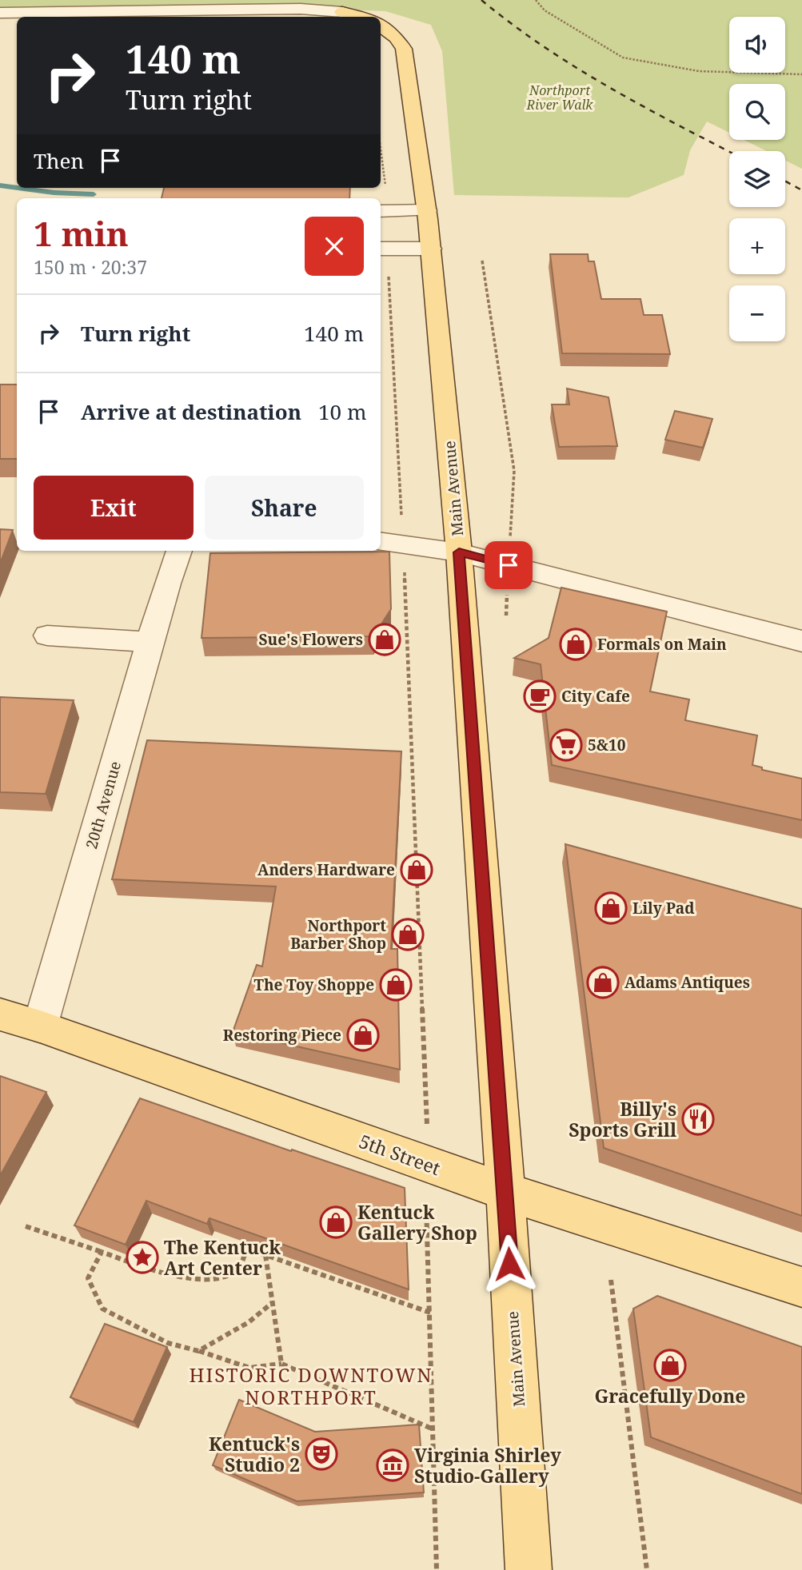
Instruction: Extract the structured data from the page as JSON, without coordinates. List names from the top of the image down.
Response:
{
  "streets": {
    "main road": ["Main Avenue", "5th Street"],
    "street": ["20th Avenue"]
  },
  "crossings": [
    ["Main Avenue", "5th Street"],
    ["20th Avenue", "5th Street"]
  ],
  "districts": ["HISTORIC DOWNTOWN NORTHPORT"],
  "parks": ["Northport River Walk"],
  "places": {
    "shop": [
      "Sue's Flowers",
      "Formals on Main",
      "Anders Hardware",
      "Lily Pad",
      "Northport Barber Shop",
      "Adams Antiques",
      "The Toy Shoppe",
      "Restoring Piece",
      "Kentuck Gallery Shop",
      "Gracefully Done"
    ],
    "cafe": ["City Cafe"],
    "supermarket": ["5&10"],
    "restaurant": ["Billy's Sports Grill"],
    "place": ["The Kentuck Art Center"],
    "theatre": ["Kentuck's Studio 2"],
    "museum": ["Virginia Shirley Studio-Gallery"]
  },
  "page": {
    "map_buttons": ["+", "−"],
    "turn": ["140 m", "Turn right"],
    "then": "Then",
    "heading": ["1 min", "150 m · 20:37"],
    "list": [
      {
        "name": "Turn right",
        "value": "140 m"
      },
      {
        "name": "Arrive at destination",
        "value": "10 m"
      }
    ],
    "buttons": ["Exit", "Share"]
  }
}
